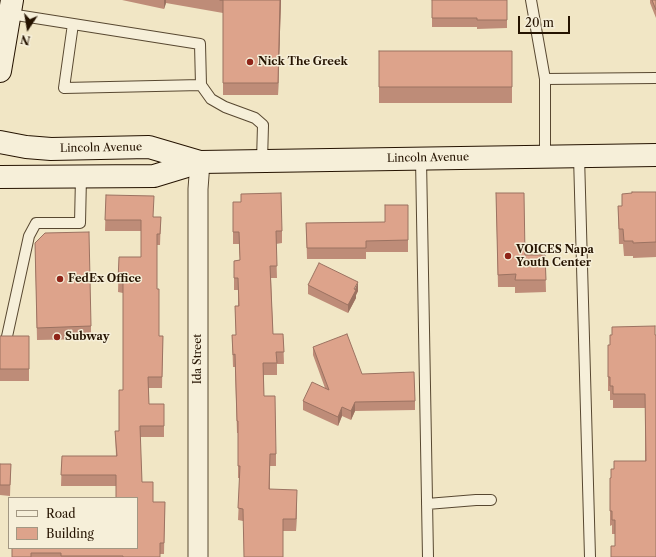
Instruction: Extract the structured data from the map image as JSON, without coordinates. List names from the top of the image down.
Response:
{
  "streets": {
    "main road": ["Lincoln Avenue"],
    "street": ["Ida Street"]
  },
  "crossings": [
    ["Lincoln Avenue", "Ida Street"]
  ],
  "places": [
    "Nick The Greek",
    "VOICES Napa Youth Center",
    "FedEx Office",
    "Subway"
  ],
  "legend": ["Road", "Building"],
  "scale_bar": "20 m",
  "north": "bottom"
}
